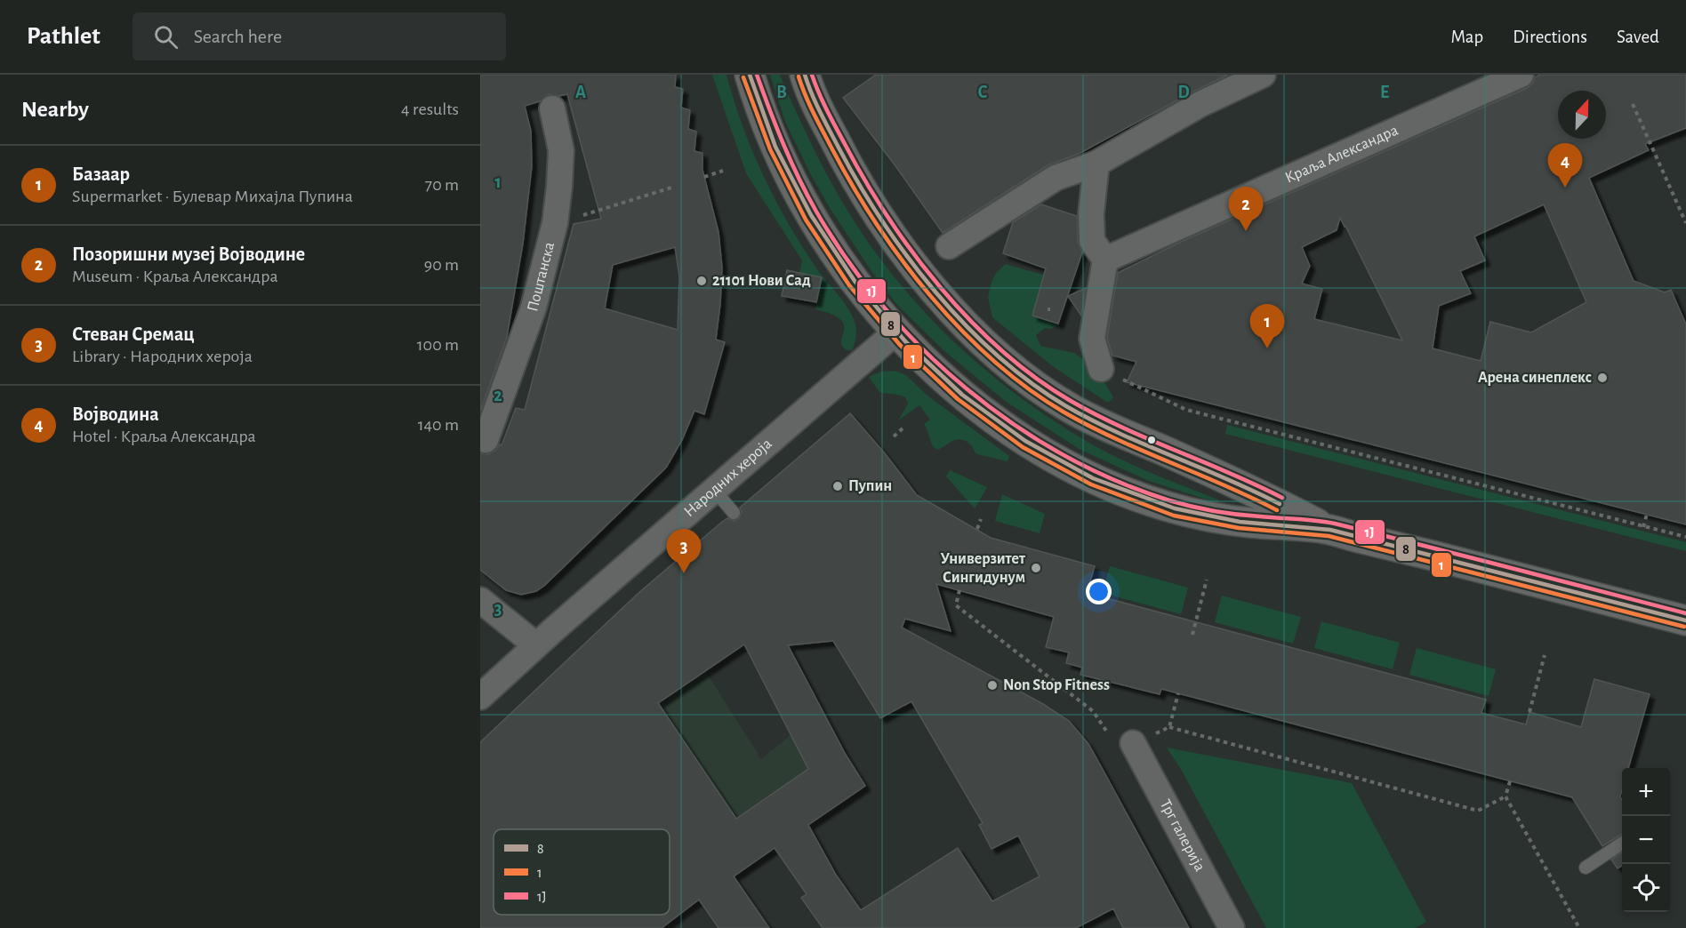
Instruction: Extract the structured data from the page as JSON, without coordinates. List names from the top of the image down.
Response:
{
  "streets": {
    "street": [
      "Краља Александра",
      "Поштанска",
      "Народних хероја",
      "Трг галерија"
    ]
  },
  "places": [
    "21101 Нови Сад",
    "Арена синеплекс",
    "Пупин",
    "Универзитет Сингидунум",
    "Non Stop Fitness"
  ],
  "lines": ["transit line 8", "transit line 1J", "transit line 1"],
  "legend": ["8", "1", "1J"],
  "north": "top",
  "page": {
    "header": "Pathlet",
    "search": "Search here",
    "nav": ["Map", "Directions", "Saved"],
    "heading": ["Nearby", "4 results"],
    "pins": [
      "4",
      "2",
      "1",
      "3"
    ],
    "list": [
      {
        "mark": "1",
        "name": "Базаар",
        "note": "Supermarket · Булевар Михајла Пупина",
        "value": "70 m"
      },
      {
        "mark": "2",
        "name": "Позоришни музеј Војводине",
        "note": "Museum · Краља Александра",
        "value": "90 m"
      },
      {
        "mark": "3",
        "name": "Стеван Сремац",
        "note": "Library · Народних хероја",
        "value": "100 m"
      },
      {
        "mark": "4",
        "name": "Војводина",
        "note": "Hotel · Краља Александра",
        "value": "140 m"
      }
    ],
    "map_buttons": ["+", "−"]
  },
  "grid": {
    "columns": [
      "A",
      "B",
      "C",
      "D",
      "E"
    ],
    "rows": ["1", "2", "3"]
  }
}
